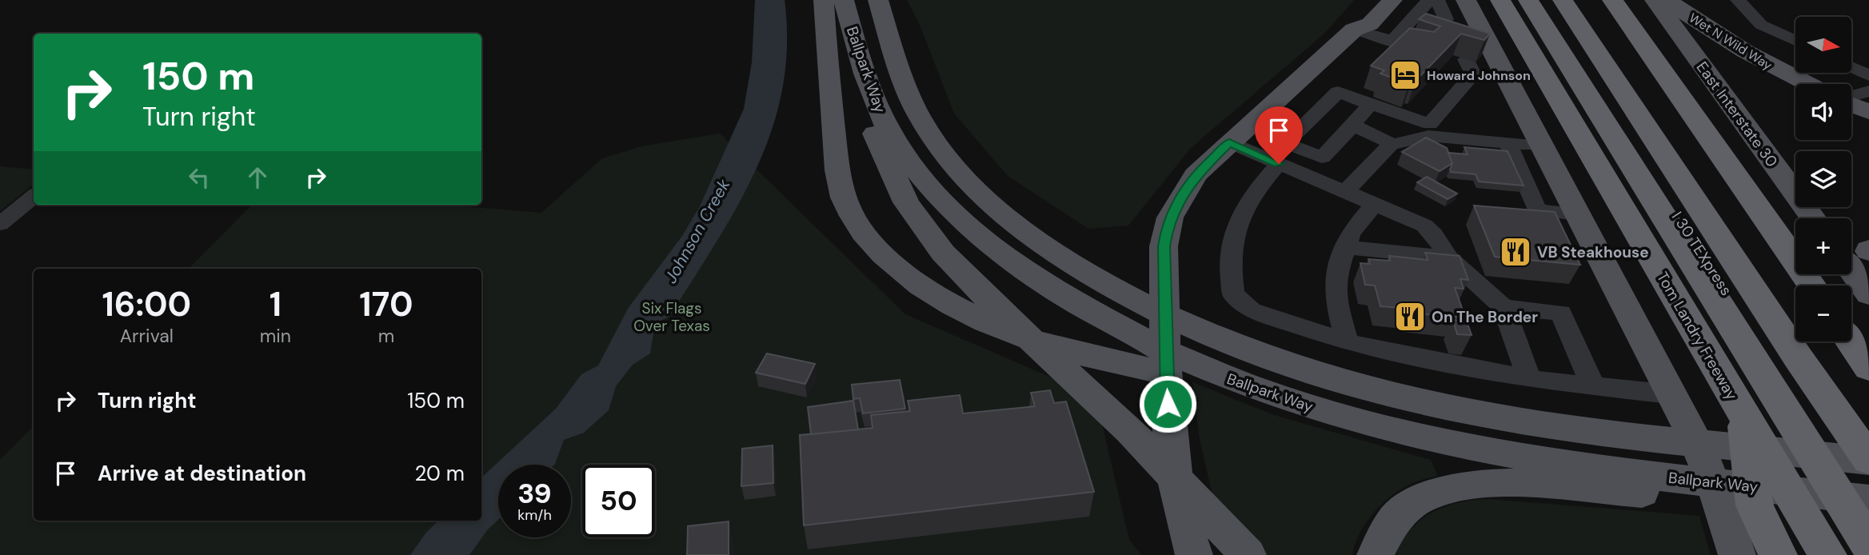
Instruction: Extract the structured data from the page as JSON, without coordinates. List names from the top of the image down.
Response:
{
  "streets": {
    "highway": ["I 30 TEXpress", "Tom Landry Freeway"],
    "main road": ["Wet N Wild Way", "Ballpark Way", "East Interstate 30"]
  },
  "crossings": [
    ["Ballpark Way", "I 30 TEXpress"]
  ],
  "water": ["Johnson Creek"],
  "parks": ["Six Flags Over Texas"],
  "places": {
    "hotel": ["Howard Johnson"],
    "restaurant": ["VB Steakhouse", "On The Border"]
  },
  "north": "right",
  "page": {
    "map_buttons": ["+", "−"],
    "turn": ["150 m", "Turn right"],
    "eta": [
      "16:00",
      "Arrival",
      "1",
      "min",
      "170",
      "m"
    ],
    "list": [
      {
        "name": "Turn right",
        "value": "150 m"
      },
      {
        "name": "Arrive at destination",
        "value": "20 m"
      }
    ],
    "speed": "39 km/h",
    "limit": "50"
  }
}
